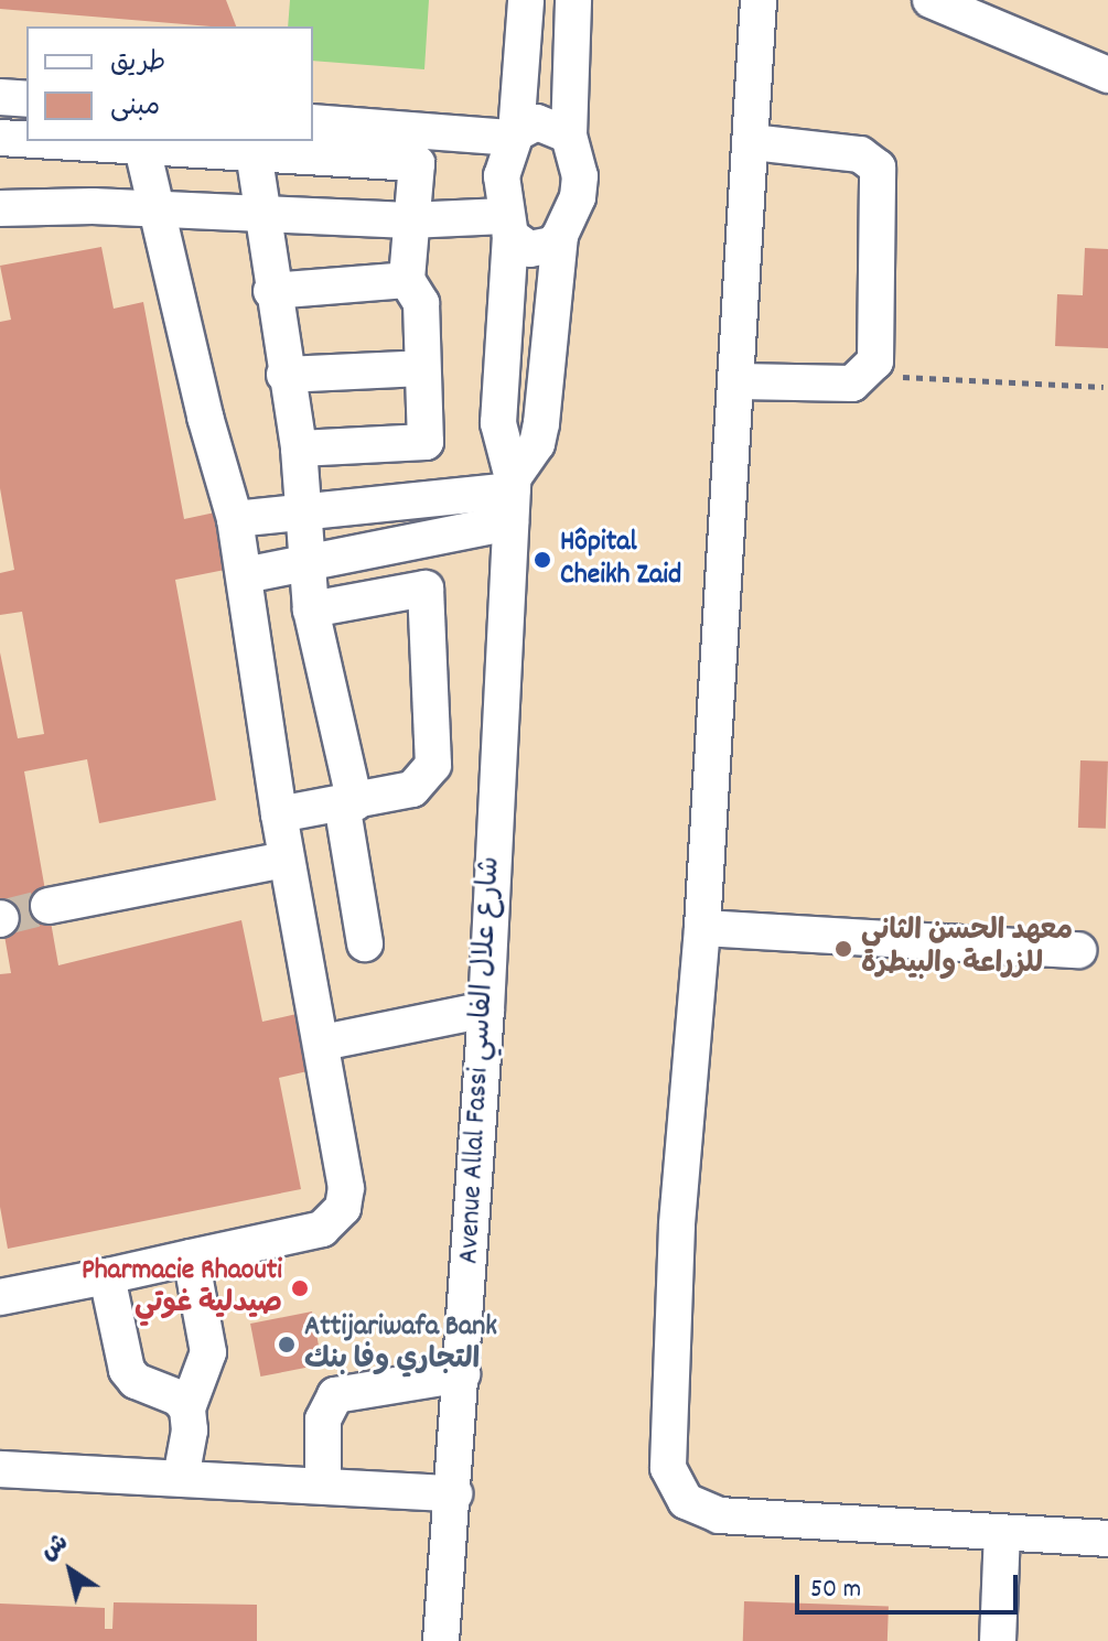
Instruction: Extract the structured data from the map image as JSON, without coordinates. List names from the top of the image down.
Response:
{
  "streets": {
    "street": ["Avenue Allal Fassi شارع علال الفاسي"]
  },
  "places": [
    "Hôpital Cheikh Zaid",
    "معهد الحسن الثاني للزراعة والبيطرة",
    "Pharmacie Rhaouti صيدلية غوتي",
    "Attijariwafa Bank التجاري وفا بنك"
  ],
  "legend": ["طريق", "مبنى"],
  "scale_bar": "50 m",
  "north": "top left"
}
